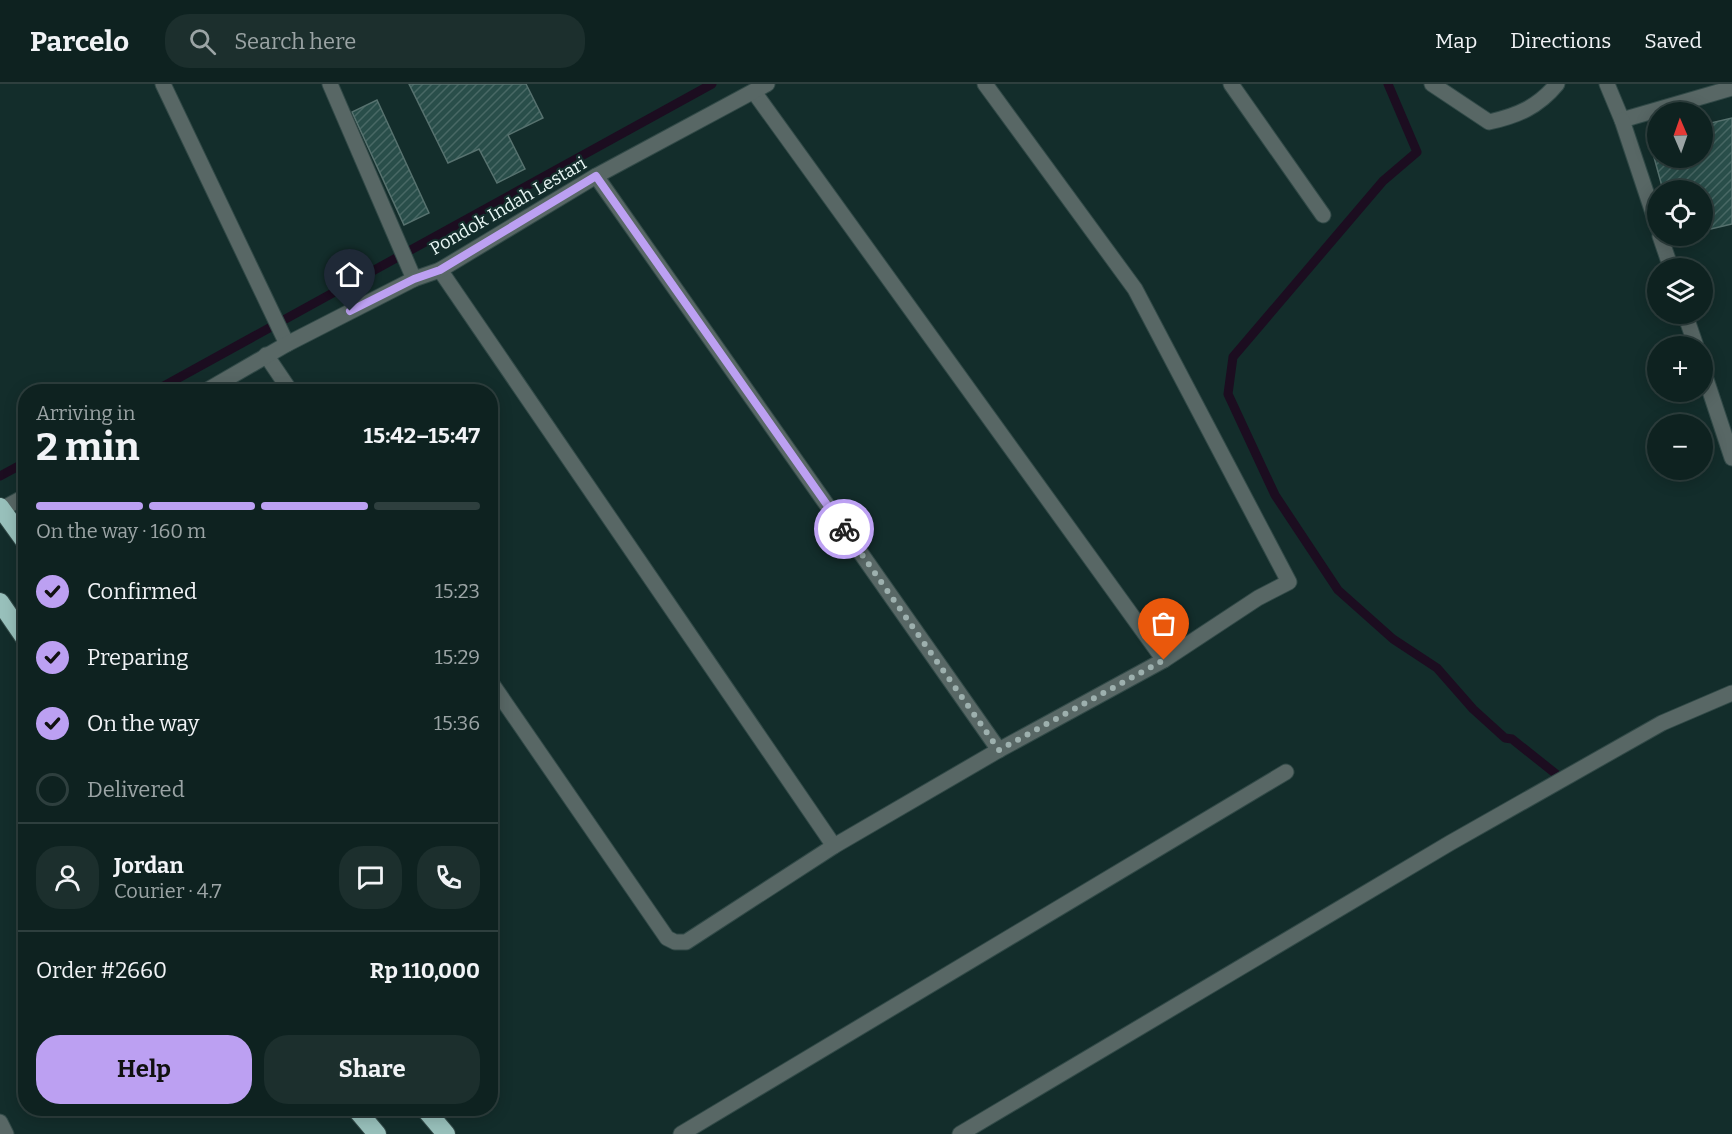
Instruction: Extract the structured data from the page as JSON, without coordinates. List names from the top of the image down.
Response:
{
  "streets": {
    "street": ["Pondok Indah Lestari"]
  },
  "north": "top",
  "page": {
    "header": "Parcelo",
    "search": "Search here",
    "nav": ["Map", "Directions", "Saved"],
    "map_buttons": ["+", "−"],
    "heading": ["2 min", "Arriving in", "15:42–15:47"],
    "panel": [
      "Jordan",
      "Courier · 4.7",
      "Order #2660",
      "Rp 110,000"
    ],
    "bar": "On the way · 160 m",
    "list": [
      ["Confirmed", "15:23"],
      ["Preparing", "15:29"],
      ["On the way", "15:36"],
      "Delivered"
    ],
    "buttons": ["Help", "Share"]
  }
}
